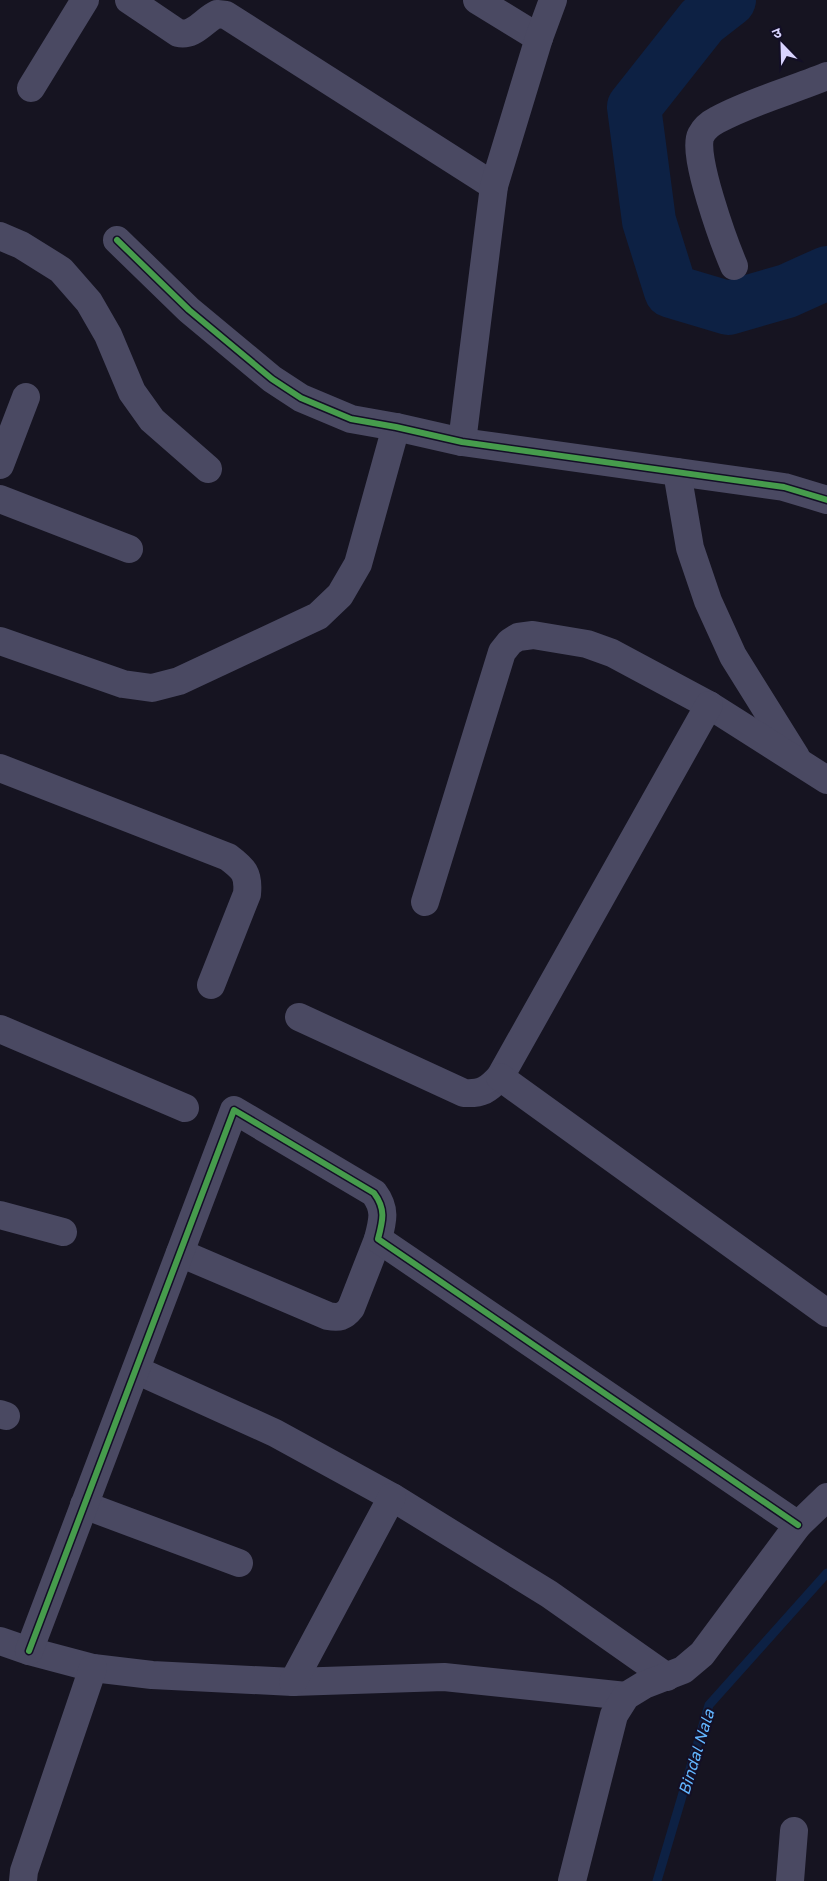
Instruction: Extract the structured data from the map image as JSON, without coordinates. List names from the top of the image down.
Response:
{
  "water": ["Bindal Nala"],
  "north": "top left"
}
